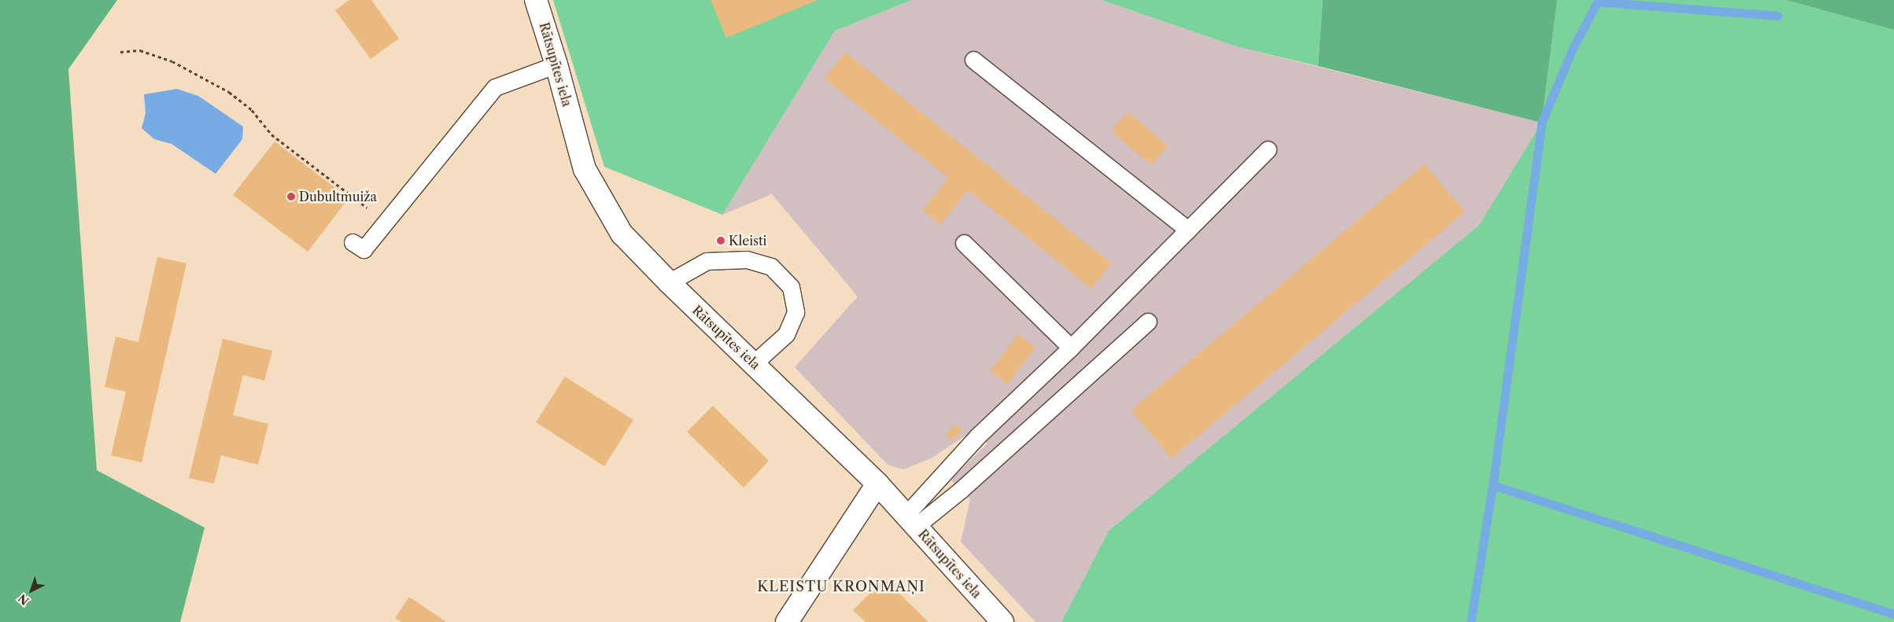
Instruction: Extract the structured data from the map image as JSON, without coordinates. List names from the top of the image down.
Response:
{
  "streets": {
    "street": ["Rātsupītes iela"]
  },
  "districts": ["KLEISTU KRONMAŅI"],
  "places": ["Dubultmuiža", "Kleisti"],
  "north": "bottom left"
}
